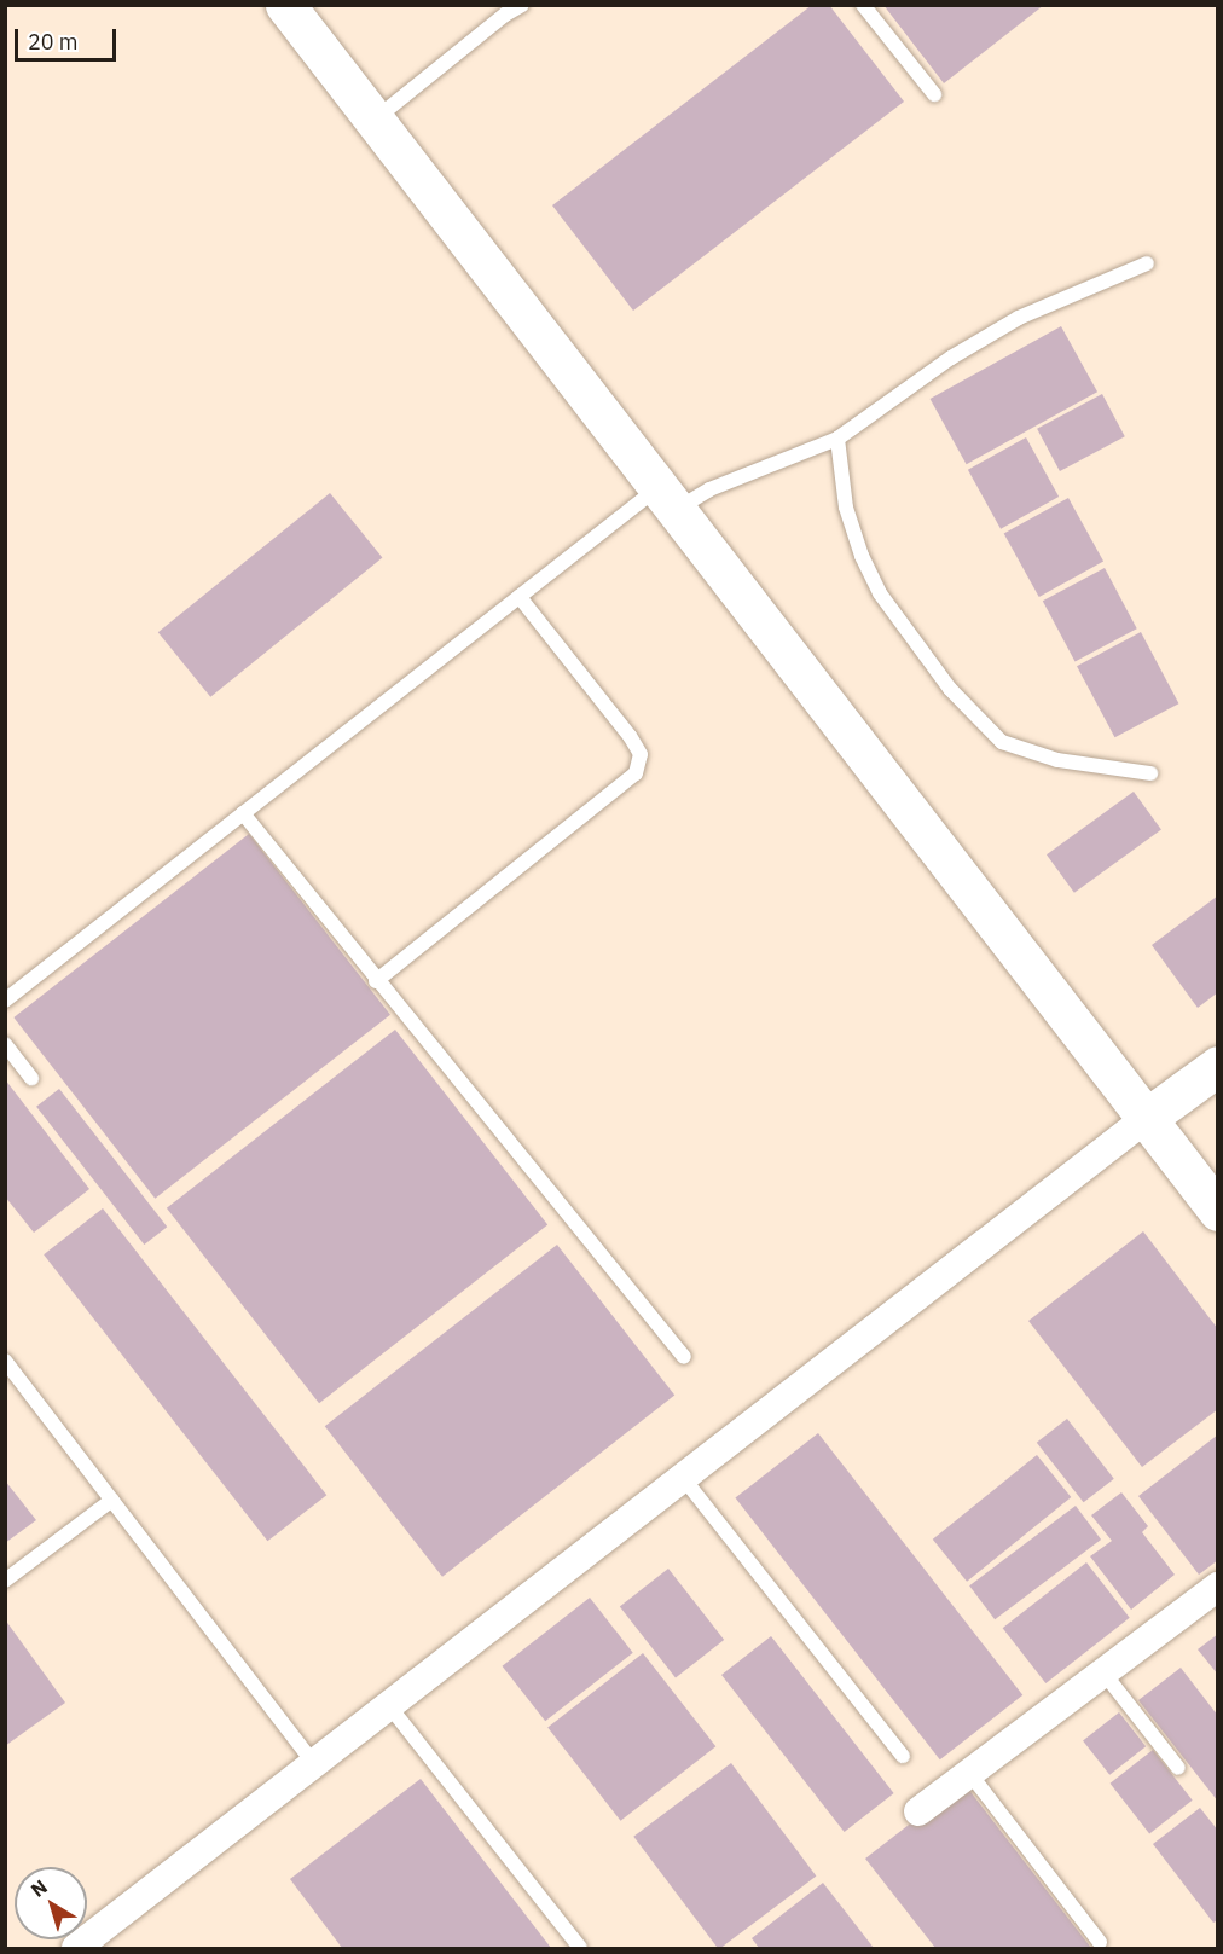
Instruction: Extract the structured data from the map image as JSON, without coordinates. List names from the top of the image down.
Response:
{
  "scale_bar": "20 m",
  "north": "top left"
}
